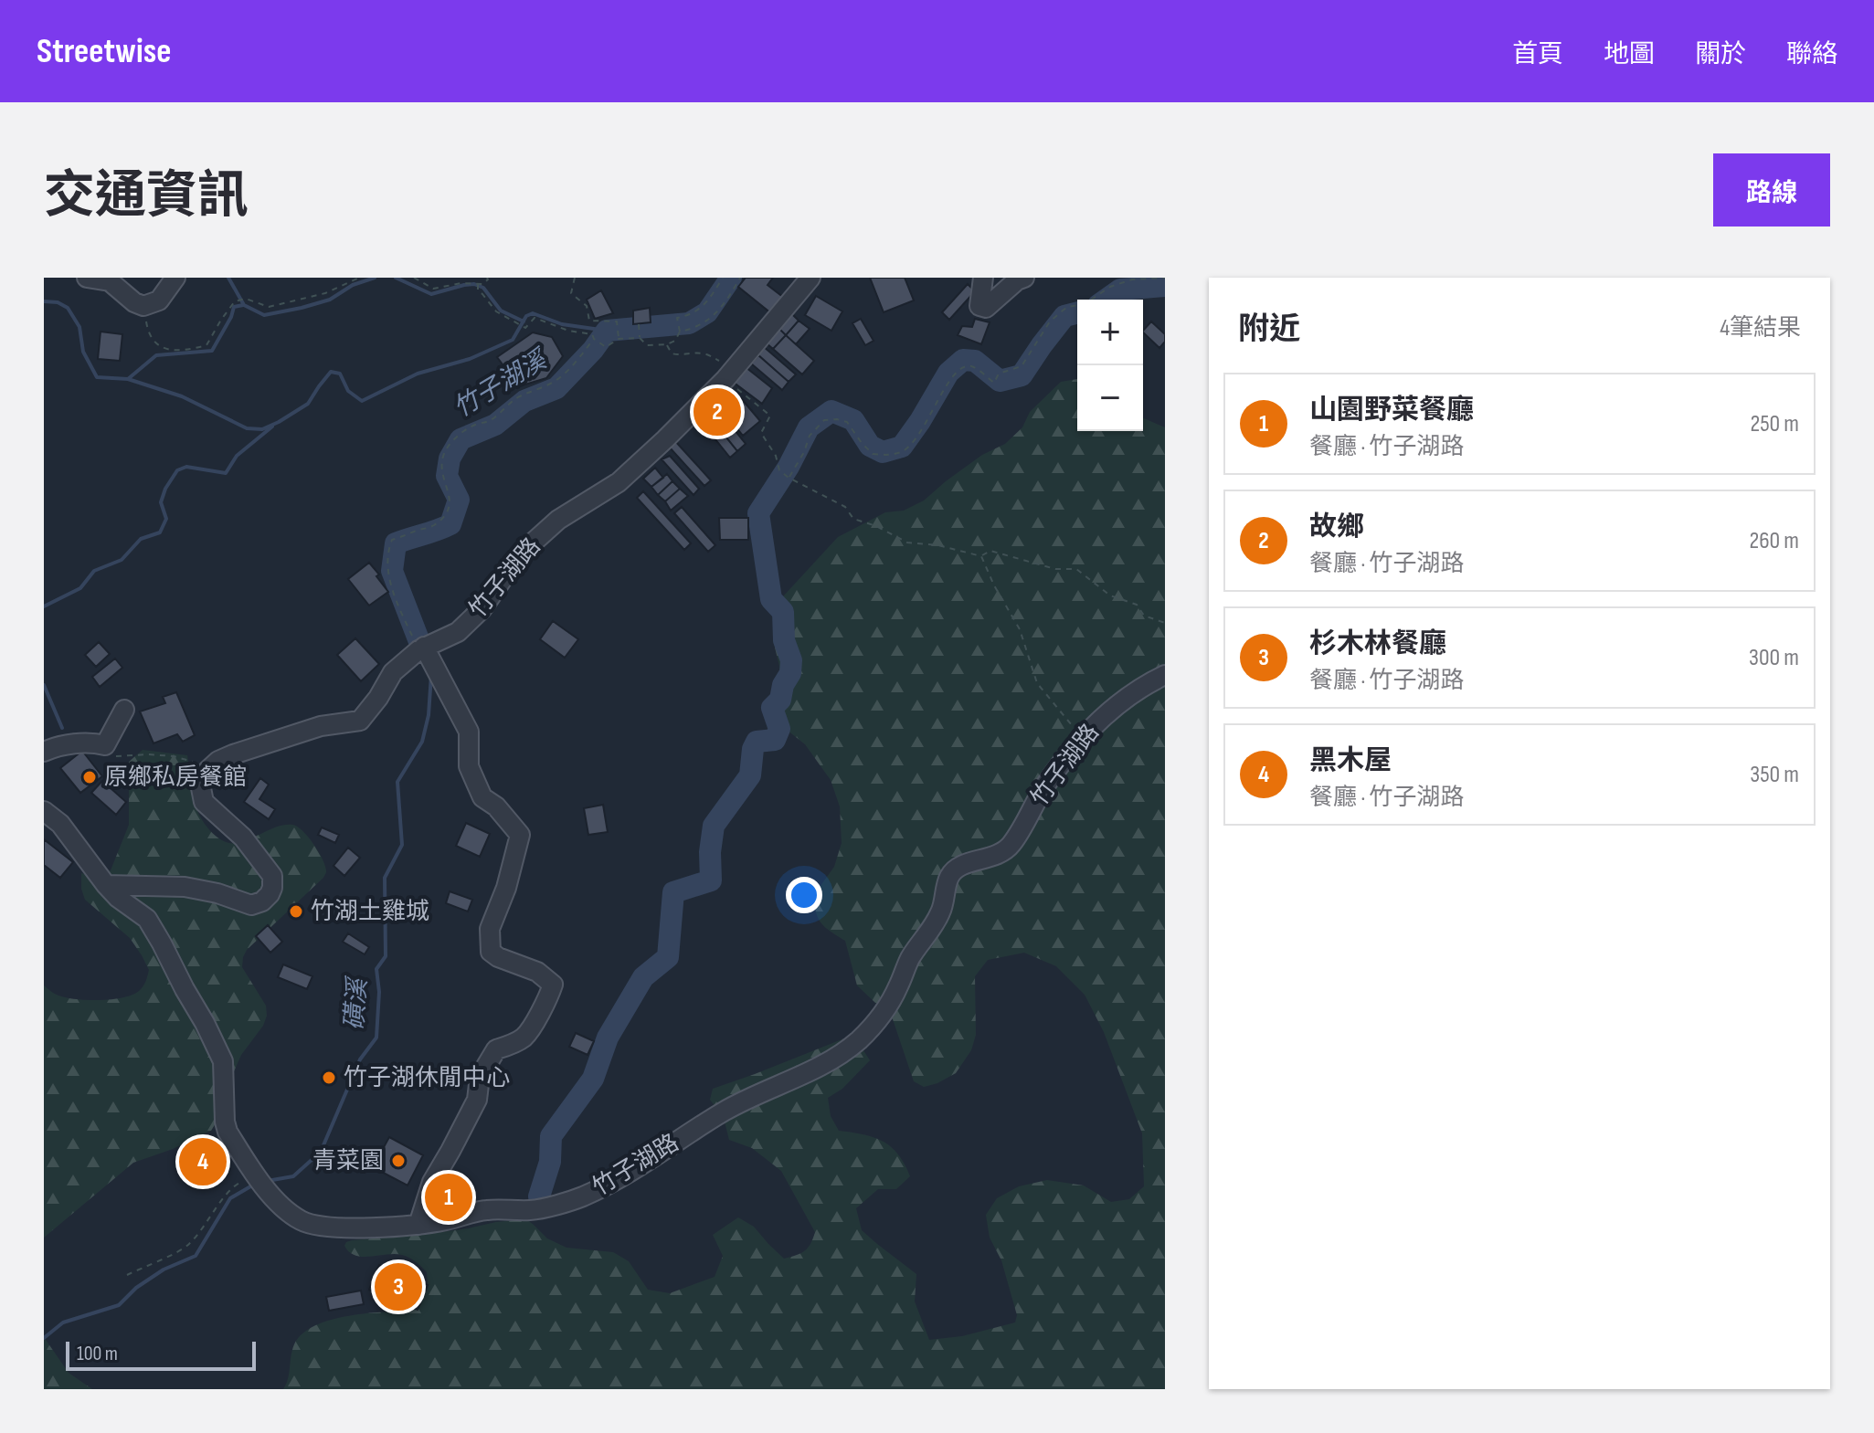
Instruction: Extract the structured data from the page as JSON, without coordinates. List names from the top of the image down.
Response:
{
  "streets": {
    "street": ["竹子湖路"]
  },
  "water": ["竹子湖溪", "磺溪"],
  "places": [
    "原鄉私房餐館",
    "竹湖土雞城",
    "竹子湖休閒中心",
    "青菜園"
  ],
  "scale_bar": "100 m",
  "page": {
    "header": "Streetwise",
    "nav": [
      "首頁",
      "地圖",
      "關於",
      "聯絡"
    ],
    "title": "交通資訊",
    "buttons": "路線",
    "heading": ["附近", "4筆結果"],
    "map_buttons": ["+", "−"],
    "list": [
      {
        "mark": "1",
        "name": "山園野菜餐廳",
        "note": "餐廳 · 竹子湖路",
        "value": "250 m"
      },
      {
        "mark": "2",
        "name": "故鄉",
        "note": "餐廳 · 竹子湖路",
        "value": "260 m"
      },
      {
        "mark": "3",
        "name": "杉木林餐廳",
        "note": "餐廳 · 竹子湖路",
        "value": "300 m"
      },
      {
        "mark": "4",
        "name": "黑木屋",
        "note": "餐廳 · 竹子湖路",
        "value": "350 m"
      }
    ],
    "pins": [
      "2",
      "4",
      "1",
      "3"
    ],
    "scale": "100 m"
  }
}
